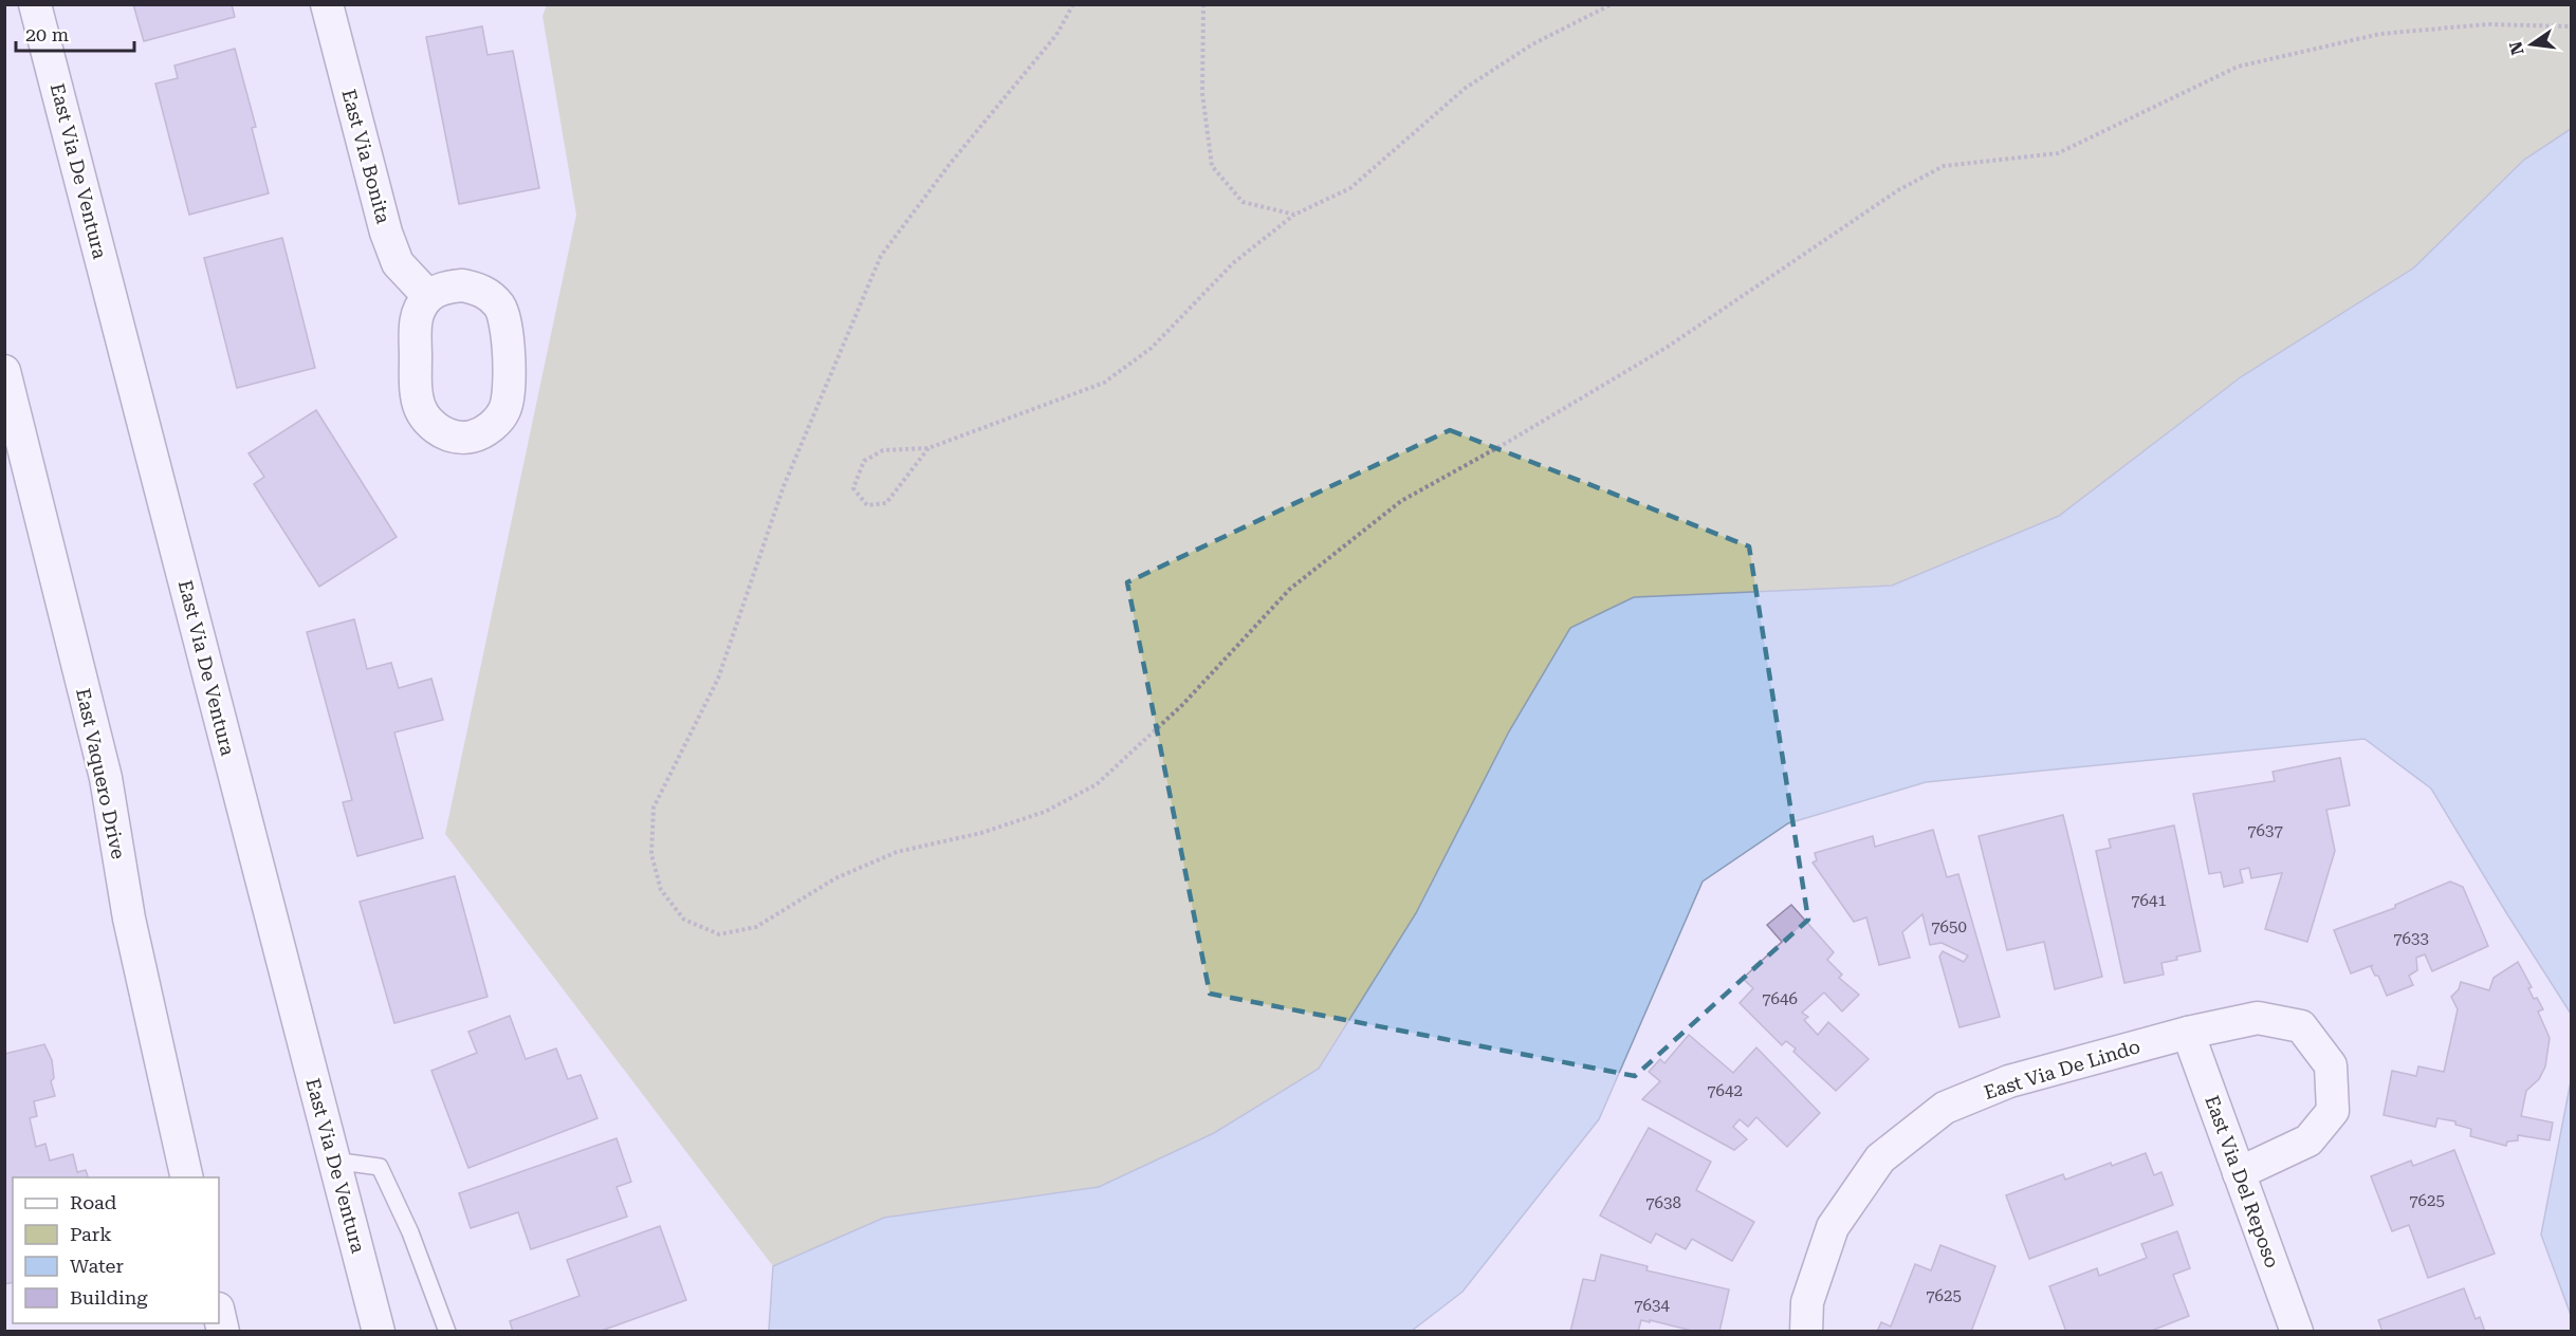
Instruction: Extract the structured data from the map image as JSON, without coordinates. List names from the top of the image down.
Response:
{
  "streets": {
    "street": [
      "East Via Bonita",
      "East Via De Ventura",
      "East Vaquero Drive",
      "East Via De Lindo",
      "East Via Del Reposo"
    ]
  },
  "crossings": [
    ["East Via De Lindo", "East Via Del Reposo"]
  ],
  "house_numbers": [
    "7637",
    "7641",
    "7650",
    "7633",
    "7646",
    "7642",
    "7625",
    "7638",
    "7625",
    "7634"
  ],
  "legend": [
    "Road",
    "Park",
    "Water",
    "Building"
  ],
  "scale_bar": "20 m",
  "north": "left"
}
